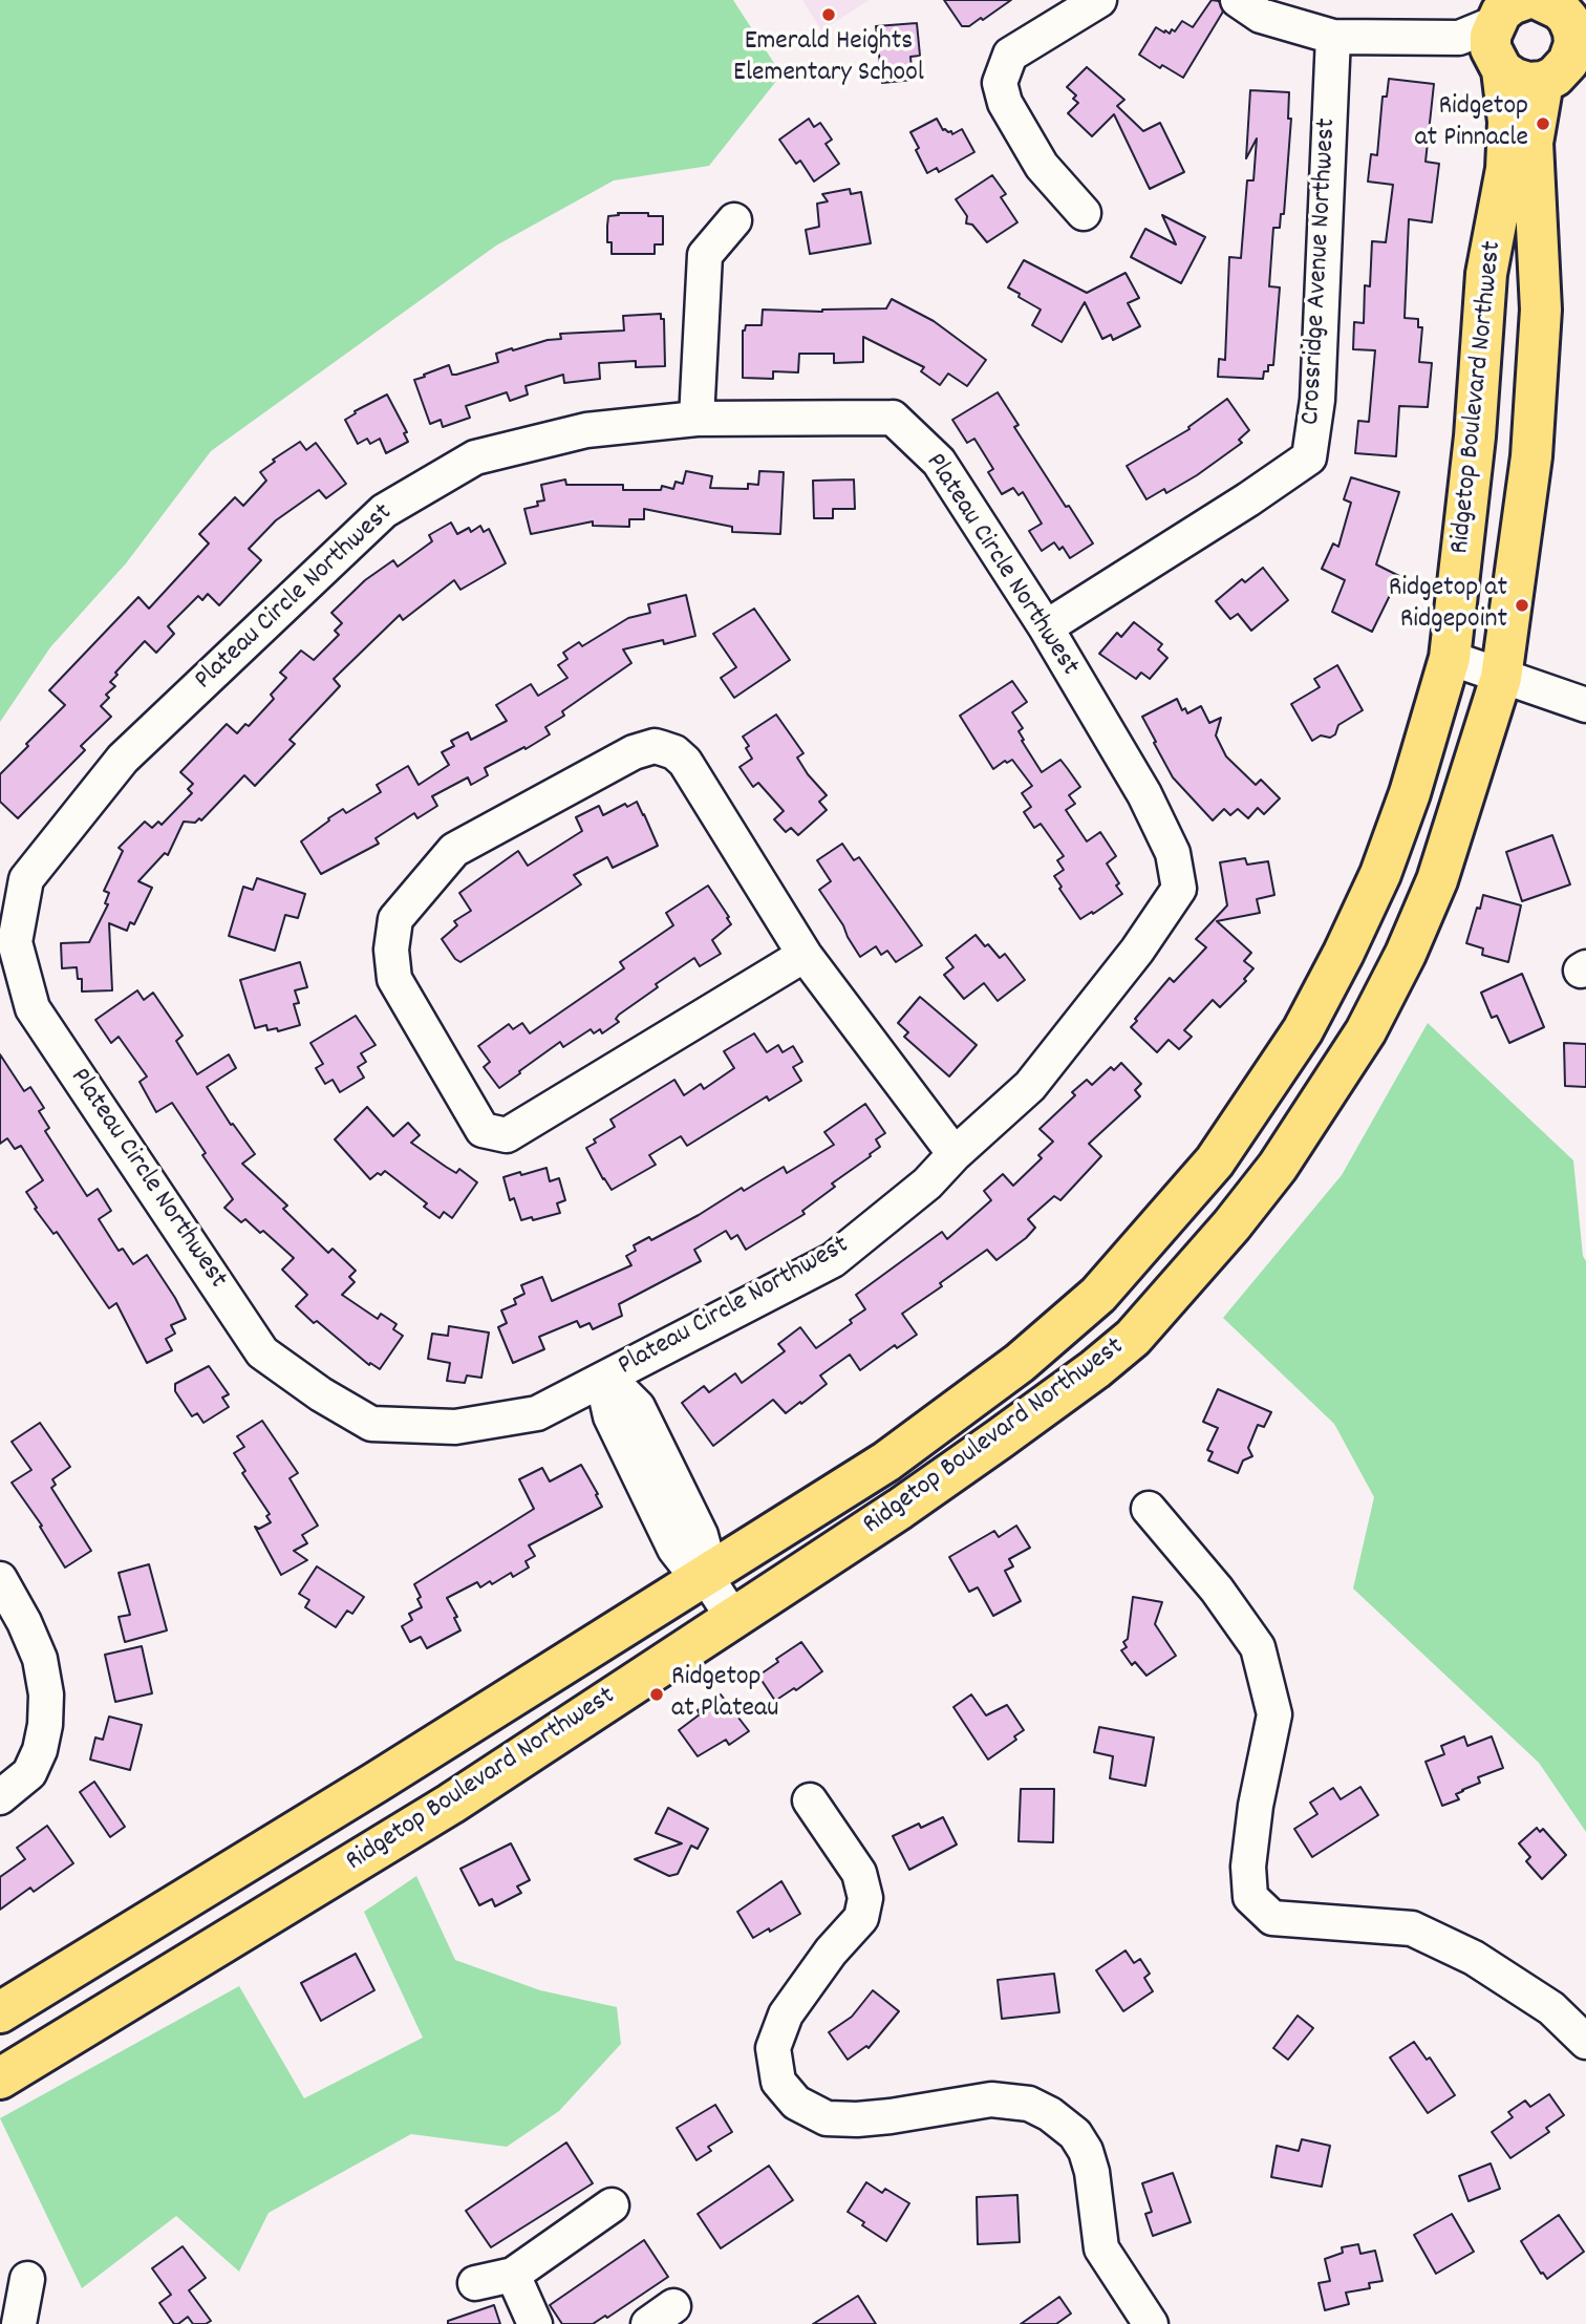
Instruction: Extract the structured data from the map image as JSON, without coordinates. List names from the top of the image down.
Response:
{
  "streets": {
    "main road": ["Ridgetop Boulevard Northwest"],
    "street": ["Crossridge Avenue Northwest", "Plateau Circle Northwest"]
  },
  "crossings": [
    ["Crossridge Avenue Northwest", "Plateau Circle Northwest"],
    ["Ridgetop Boulevard Northwest", "Plateau Circle Northwest"]
  ],
  "places": [
    "Emerald Heights Elementary School",
    "Ridgetop at Pinnacle",
    "Ridgetop at Ridgepoint",
    "Ridgetop at Plateau"
  ]
}
